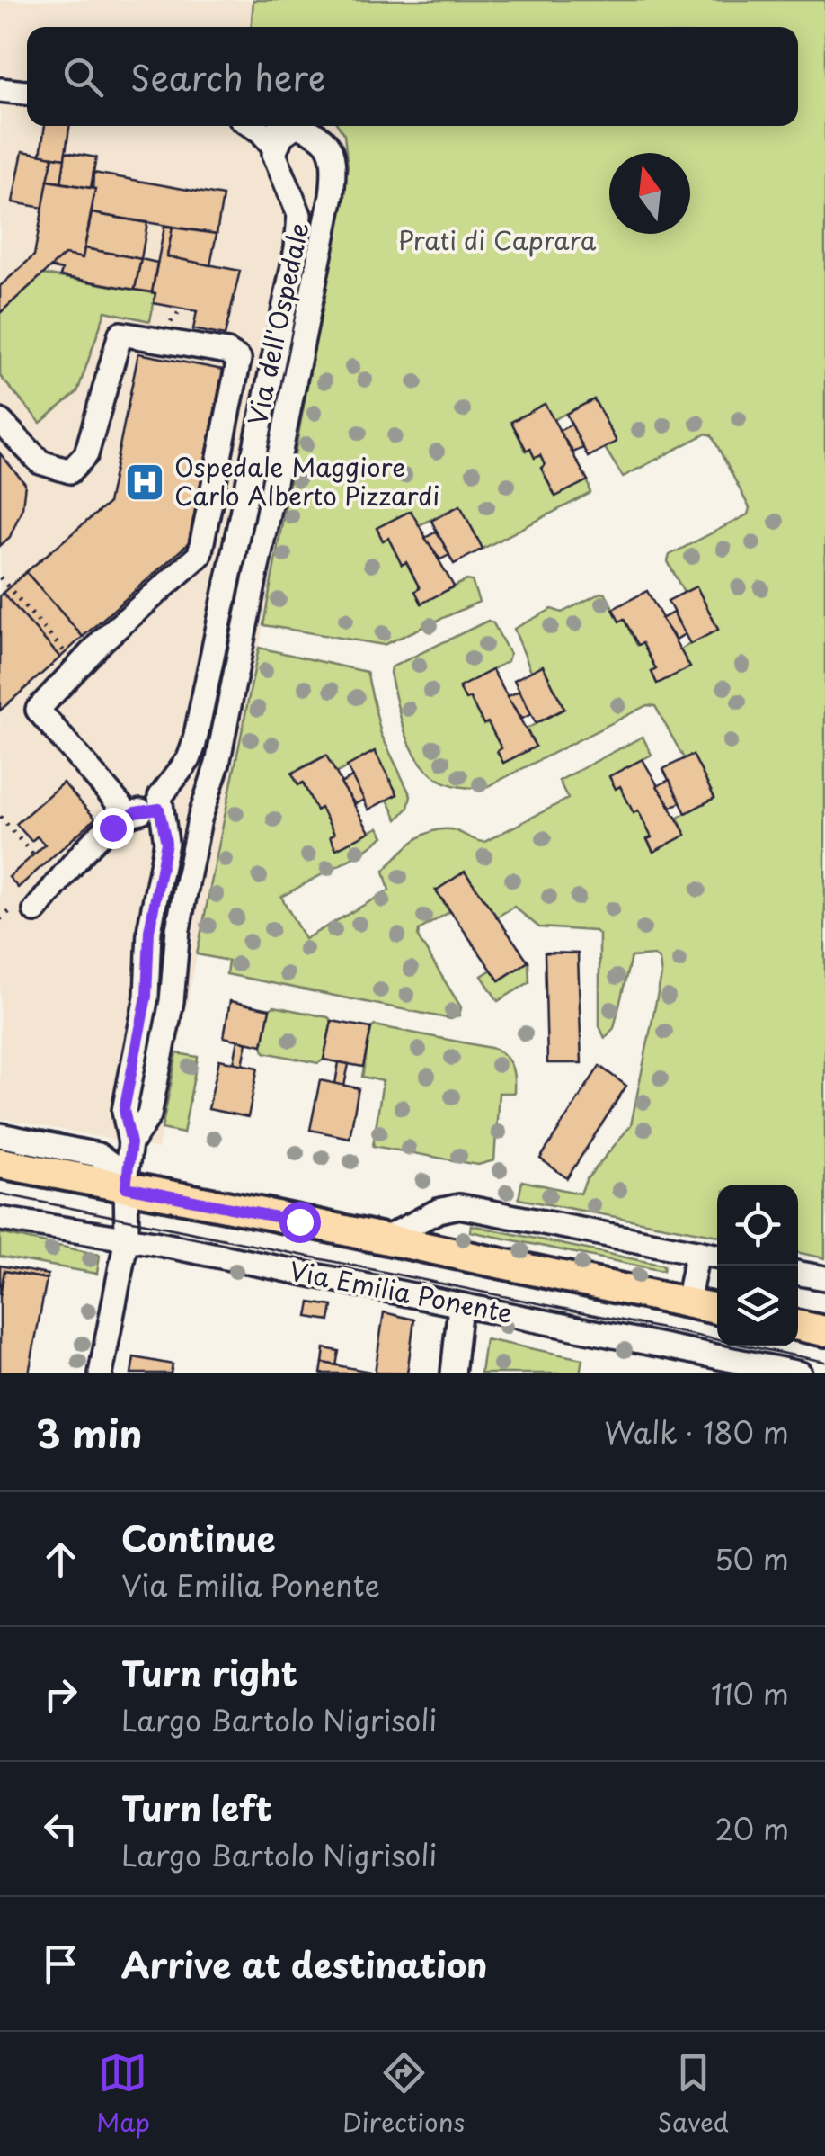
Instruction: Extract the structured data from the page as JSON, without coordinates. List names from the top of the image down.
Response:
{
  "streets": {
    "main road": ["Via Emilia Ponente"],
    "street": ["Via dell'Ospedale"]
  },
  "parks": ["Prati di Caprara"],
  "places": {
    "hospital": ["Ospedale Maggiore Carlo Alberto Pizzardi"]
  },
  "north": "top",
  "page": {
    "search": "Search here",
    "heading": ["3 min", "Walk · 180 m"],
    "list": [
      ["Continue", "Via Emilia Ponente", "50 m"],
      ["Turn right", "Largo Bartolo Nigrisoli", "110 m"],
      ["Turn left", "Largo Bartolo Nigrisoli", "20 m"],
      "Arrive at destination"
    ],
    "nav": ["Map", "Directions", "Saved"]
  }
}
